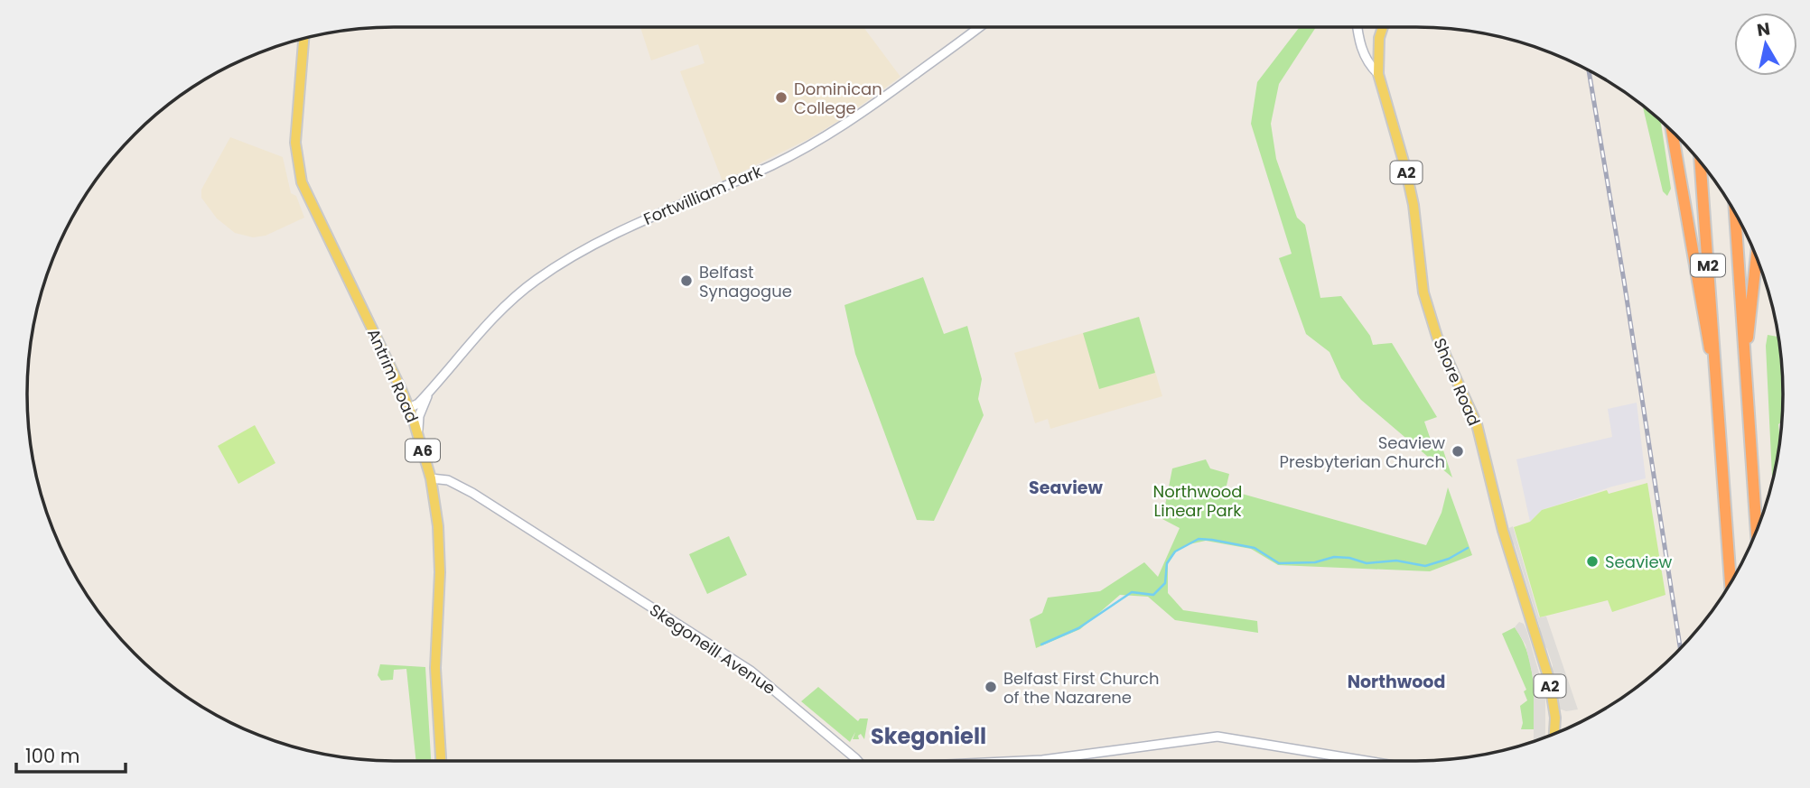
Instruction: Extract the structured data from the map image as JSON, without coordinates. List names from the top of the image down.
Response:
{
  "streets": {
    "highway": ["M2"],
    "main road": [
      "A2",
      "Antrim Road",
      "Shore Road",
      "A6"
    ],
    "street": ["Fortwilliam Park", "Skegoneill Avenue"]
  },
  "crossings": [
    ["Fortwilliam Park", "Antrim Road"],
    ["Antrim Road", "Skegoneill Avenue"]
  ],
  "districts": ["Seaview", "Northwood", "Skegoniell"],
  "parks": ["Northwood Linear Park"],
  "places": [
    "Dominican College",
    "Belfast Synagogue",
    "Seaview Presbyterian Church",
    "Seaview",
    "Belfast First Church of the Nazarene"
  ],
  "scale_bar": "100 m",
  "north": "top"
}
